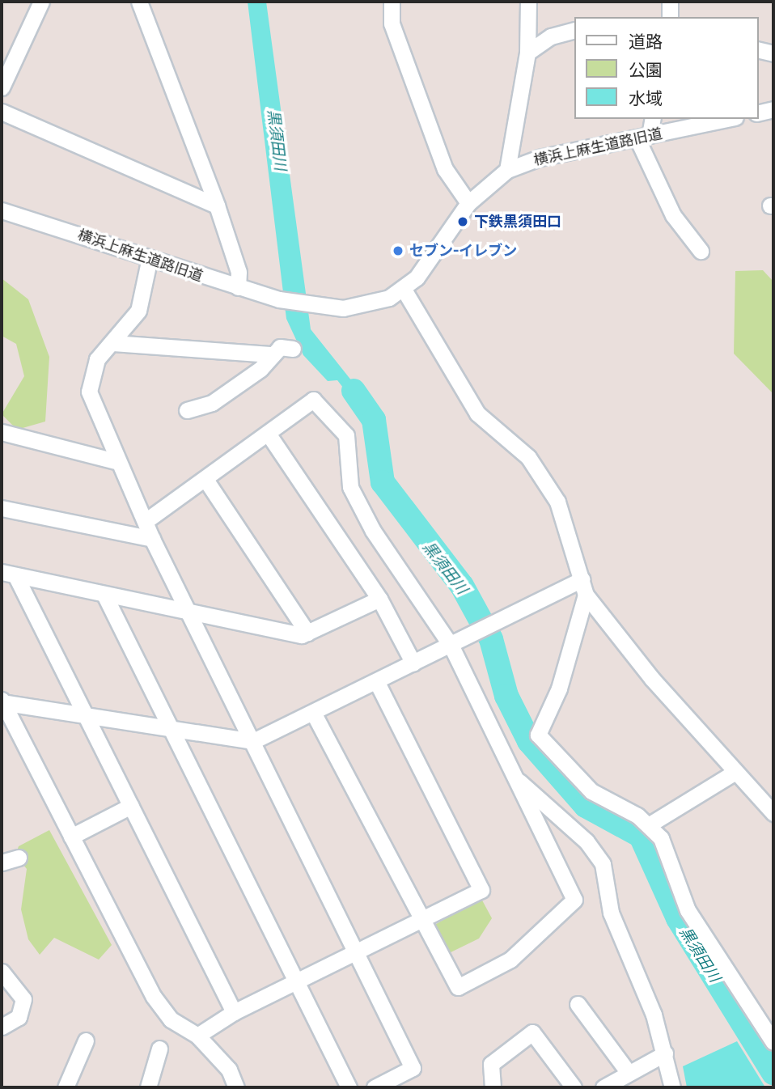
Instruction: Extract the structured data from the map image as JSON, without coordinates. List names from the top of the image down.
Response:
{
  "streets": {
    "street": ["横浜上麻生道路旧道"]
  },
  "water": ["黒須田川"],
  "places": ["下鉄黒須田口", "セブン-イレブン"],
  "legend": ["道路", "公園", "水域"]
}
